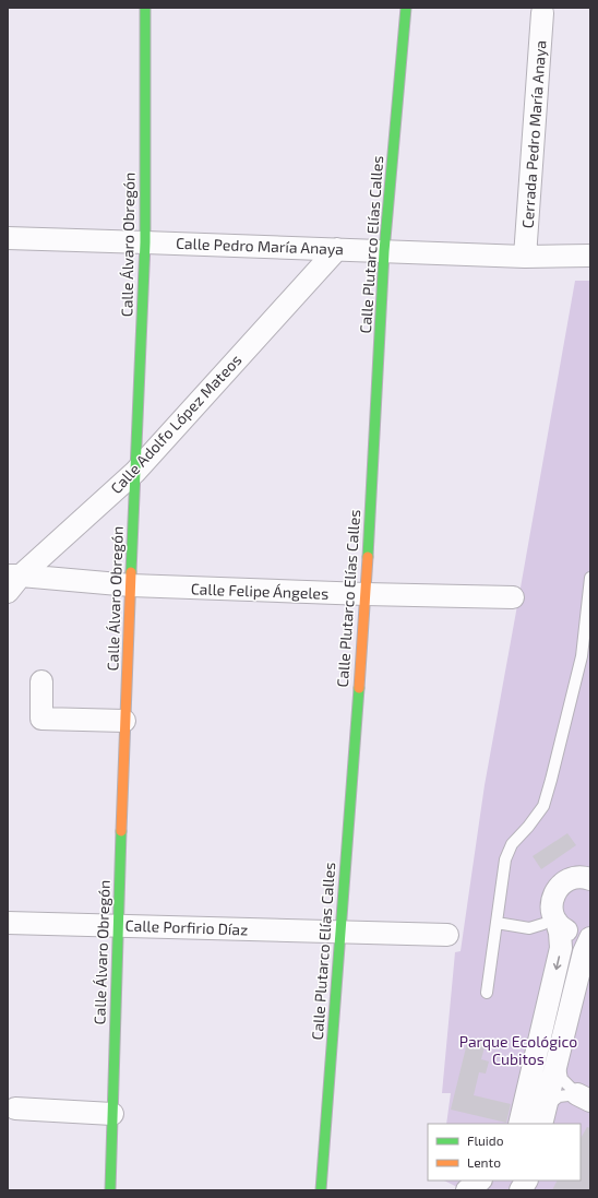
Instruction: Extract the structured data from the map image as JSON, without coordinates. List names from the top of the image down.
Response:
{
  "streets": {
    "street": [
      "Cerrada Pedro María Anaya",
      "Calle Álvaro Obregón",
      "Calle Plutarco Elías Calles",
      "Calle Pedro María Anaya",
      "Calle Adolfo López Mateos",
      "Calle Felipe Ángeles",
      "Calle Porfirio Díaz"
    ]
  },
  "crossings": [
    ["Cerrada Pedro María Anaya", "Calle Pedro María Anaya"],
    ["Calle Álvaro Obregón", "Calle Pedro María Anaya"],
    ["Calle Álvaro Obregón", "Calle Adolfo López Mateos"],
    ["Calle Álvaro Obregón", "Calle Felipe Ángeles"],
    ["Calle Álvaro Obregón", "Calle Porfirio Díaz"],
    ["Calle Plutarco Elías Calles", "Calle Pedro María Anaya"],
    ["Calle Plutarco Elías Calles", "Calle Felipe Ángeles"],
    ["Calle Plutarco Elías Calles", "Calle Porfirio Díaz"],
    ["Calle Pedro María Anaya", "Calle Adolfo López Mateos"],
    ["Calle Adolfo López Mateos", "Calle Felipe Ángeles"]
  ],
  "parks": ["Parque Ecológico Cubitos"],
  "legend": ["Fluido", "Lento"]
}
